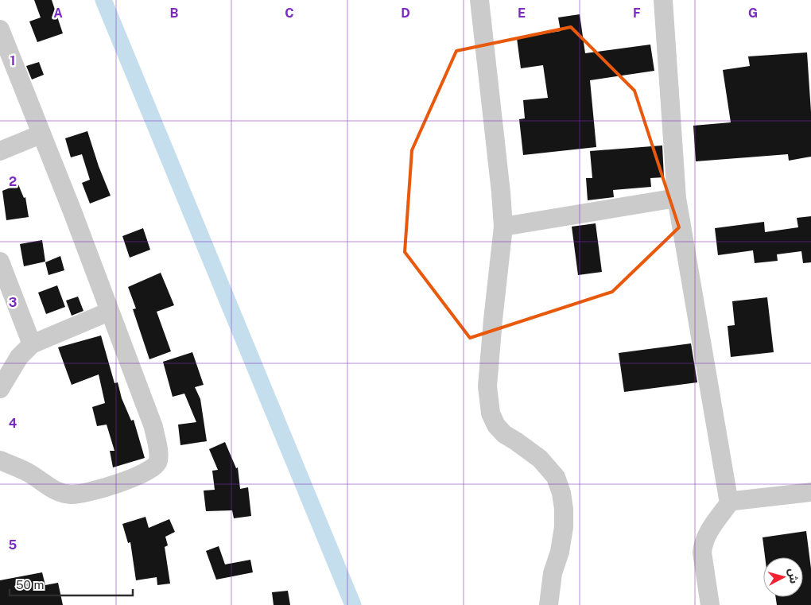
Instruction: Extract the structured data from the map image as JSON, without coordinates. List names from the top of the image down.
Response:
{
  "scale_bar": "50 m",
  "north": "right",
  "grid": {
    "columns": [
      "A",
      "B",
      "C",
      "D",
      "E",
      "F",
      "G"
    ],
    "rows": [
      "1",
      "2",
      "3",
      "4",
      "5"
    ]
  }
}
